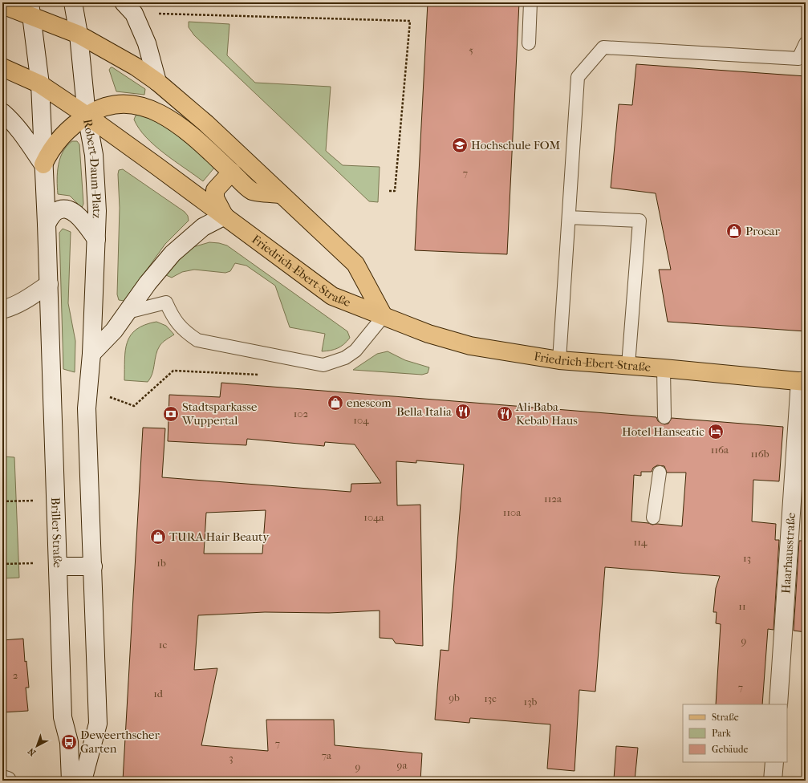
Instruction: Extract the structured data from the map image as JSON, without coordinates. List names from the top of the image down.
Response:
{
  "streets": {
    "main road": [
      "Robert-Daum-Platz",
      "Friedrich-Ebert-Straße",
      "Briller Straße",
      "Haarhausstraße"
    ]
  },
  "crossings": [
    ["Robert-Daum-Platz", "Friedrich-Ebert-Straße"],
    ["Friedrich-Ebert-Straße", "Haarhausstraße"]
  ],
  "places": {
    "school or university": ["Hochschule FOM"],
    "shop": ["Procar", "enescom", "TURA Hair Beauty"],
    "restaurant": ["Bella Italia", "Ali Baba Kebab Haus"],
    "bank": ["Stadtsparkasse Wuppertal"],
    "hotel": ["Hotel Hanseatic"],
    "bus stop": ["Deweerthscher Garten"]
  },
  "house_numbers": [
    "5",
    "7",
    "102",
    "104",
    "116a",
    "116b",
    "112a",
    "110a",
    "104a",
    "114",
    "13",
    "1b",
    "11",
    "9",
    "1c",
    "2",
    "7",
    "1d",
    "9b",
    "13c",
    "13b",
    "7",
    "7a",
    "3",
    "9a",
    "9"
  ],
  "legend": ["Straße", "Park", "Gebäude"],
  "north": "bottom left"
}
